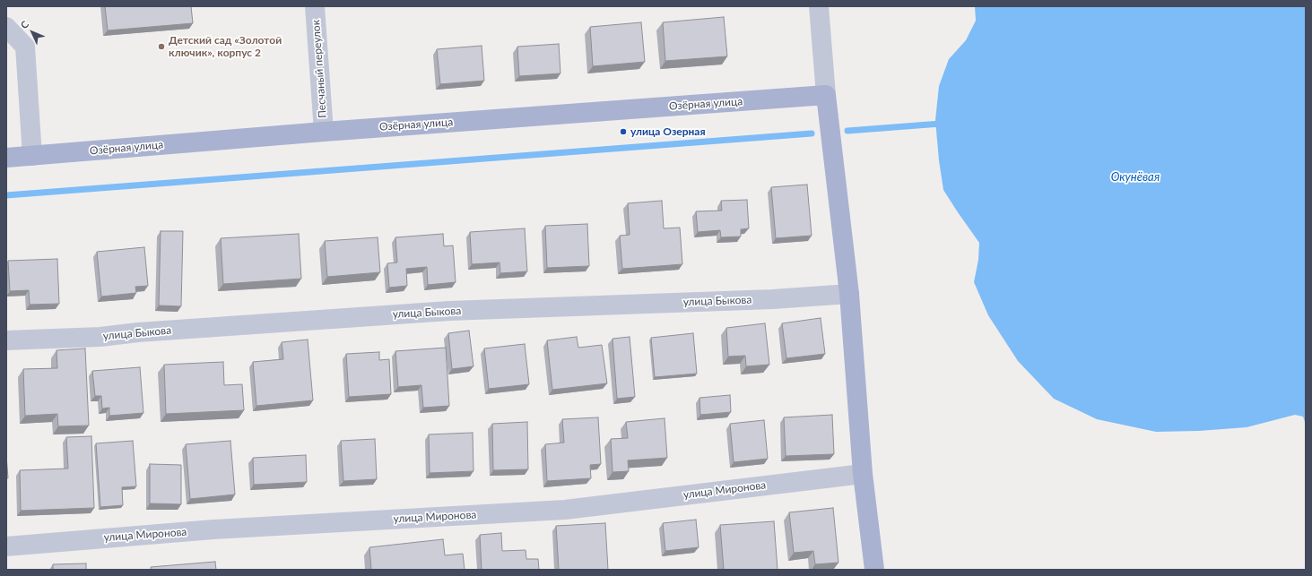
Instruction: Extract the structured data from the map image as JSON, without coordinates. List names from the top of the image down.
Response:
{
  "streets": {
    "main road": ["Озёрная улица"],
    "street": ["Песчаный переулок", "улица Быкова", "улица Миронова"]
  },
  "crossings": [
    ["Песчаный переулок", "Озёрная улица"]
  ],
  "water": ["Окунёвая"],
  "places": ["Детский сад «Золотой ключик», корпус 2", "улица Озерная"],
  "north": "top left"
}
